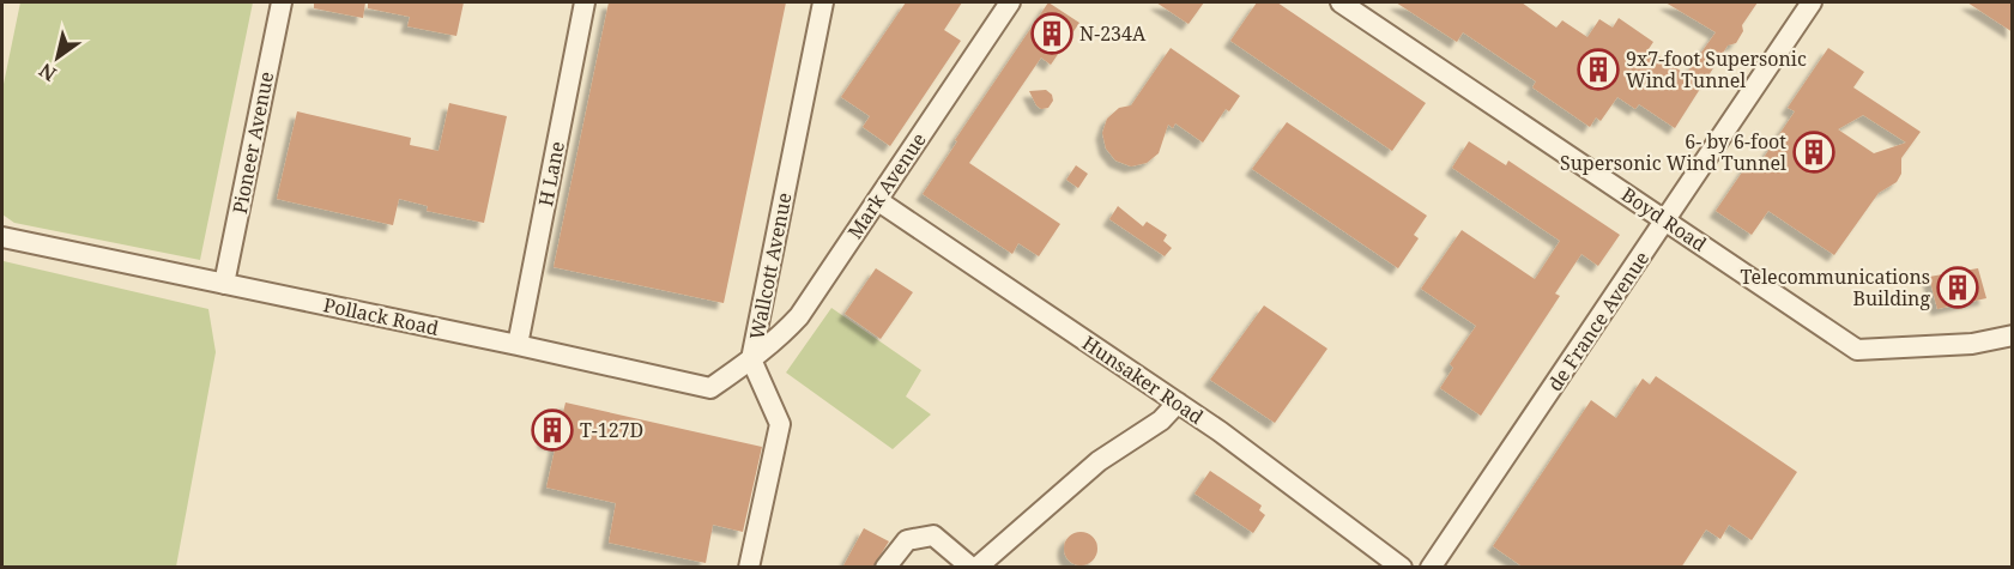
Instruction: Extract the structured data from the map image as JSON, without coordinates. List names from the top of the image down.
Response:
{
  "streets": {
    "street": [
      "Pioneer Avenue",
      "H Lane",
      "Mark Avenue",
      "Boyd Road",
      "Wallcott Avenue",
      "Pollack Road",
      "de France Avenue",
      "Hunsaker Road"
    ]
  },
  "crossings": [
    ["Pioneer Avenue", "Pollack Road"],
    ["H Lane", "Pollack Road"],
    ["Mark Avenue", "Wallcott Avenue"],
    ["Mark Avenue", "Pollack Road"],
    ["Mark Avenue", "Hunsaker Road"],
    ["Boyd Road", "de France Avenue"],
    ["Wallcott Avenue", "Pollack Road"]
  ],
  "places": {
    "building": [
      "N-234A",
      "9x7-foot Supersonic Wind Tunnel",
      "6- by 6-foot Supersonic Wind Tunnel",
      "Telecommunications Building",
      "T-127D"
    ]
  },
  "north": "bottom left"
}
